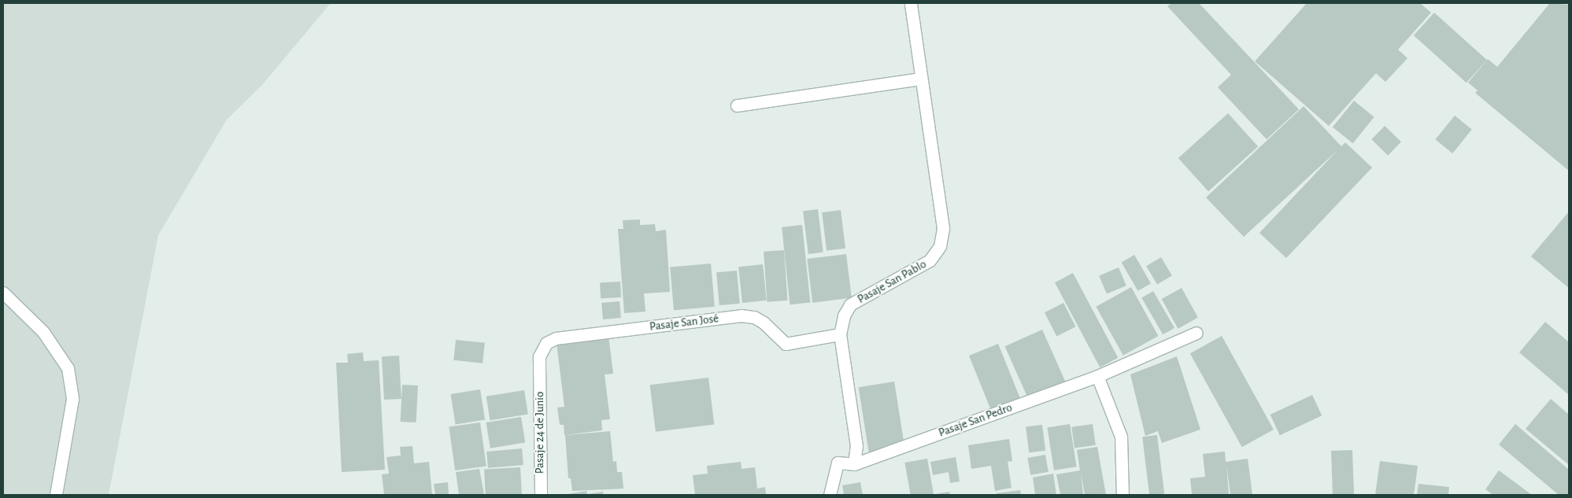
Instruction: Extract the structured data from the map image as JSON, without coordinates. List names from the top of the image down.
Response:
{
  "streets": {
    "lane": [
      "Pasaje San Pablo",
      "Pasaje San José",
      "Pasaje San Pedro",
      "Pasaje 24 de Junio"
    ]
  },
  "crossings": [
    ["Pasaje San Pablo", "Pasaje San José"],
    ["Pasaje San Pablo", "Pasaje San Pedro"],
    ["Pasaje San José", "Pasaje 24 de Junio"]
  ]
}
